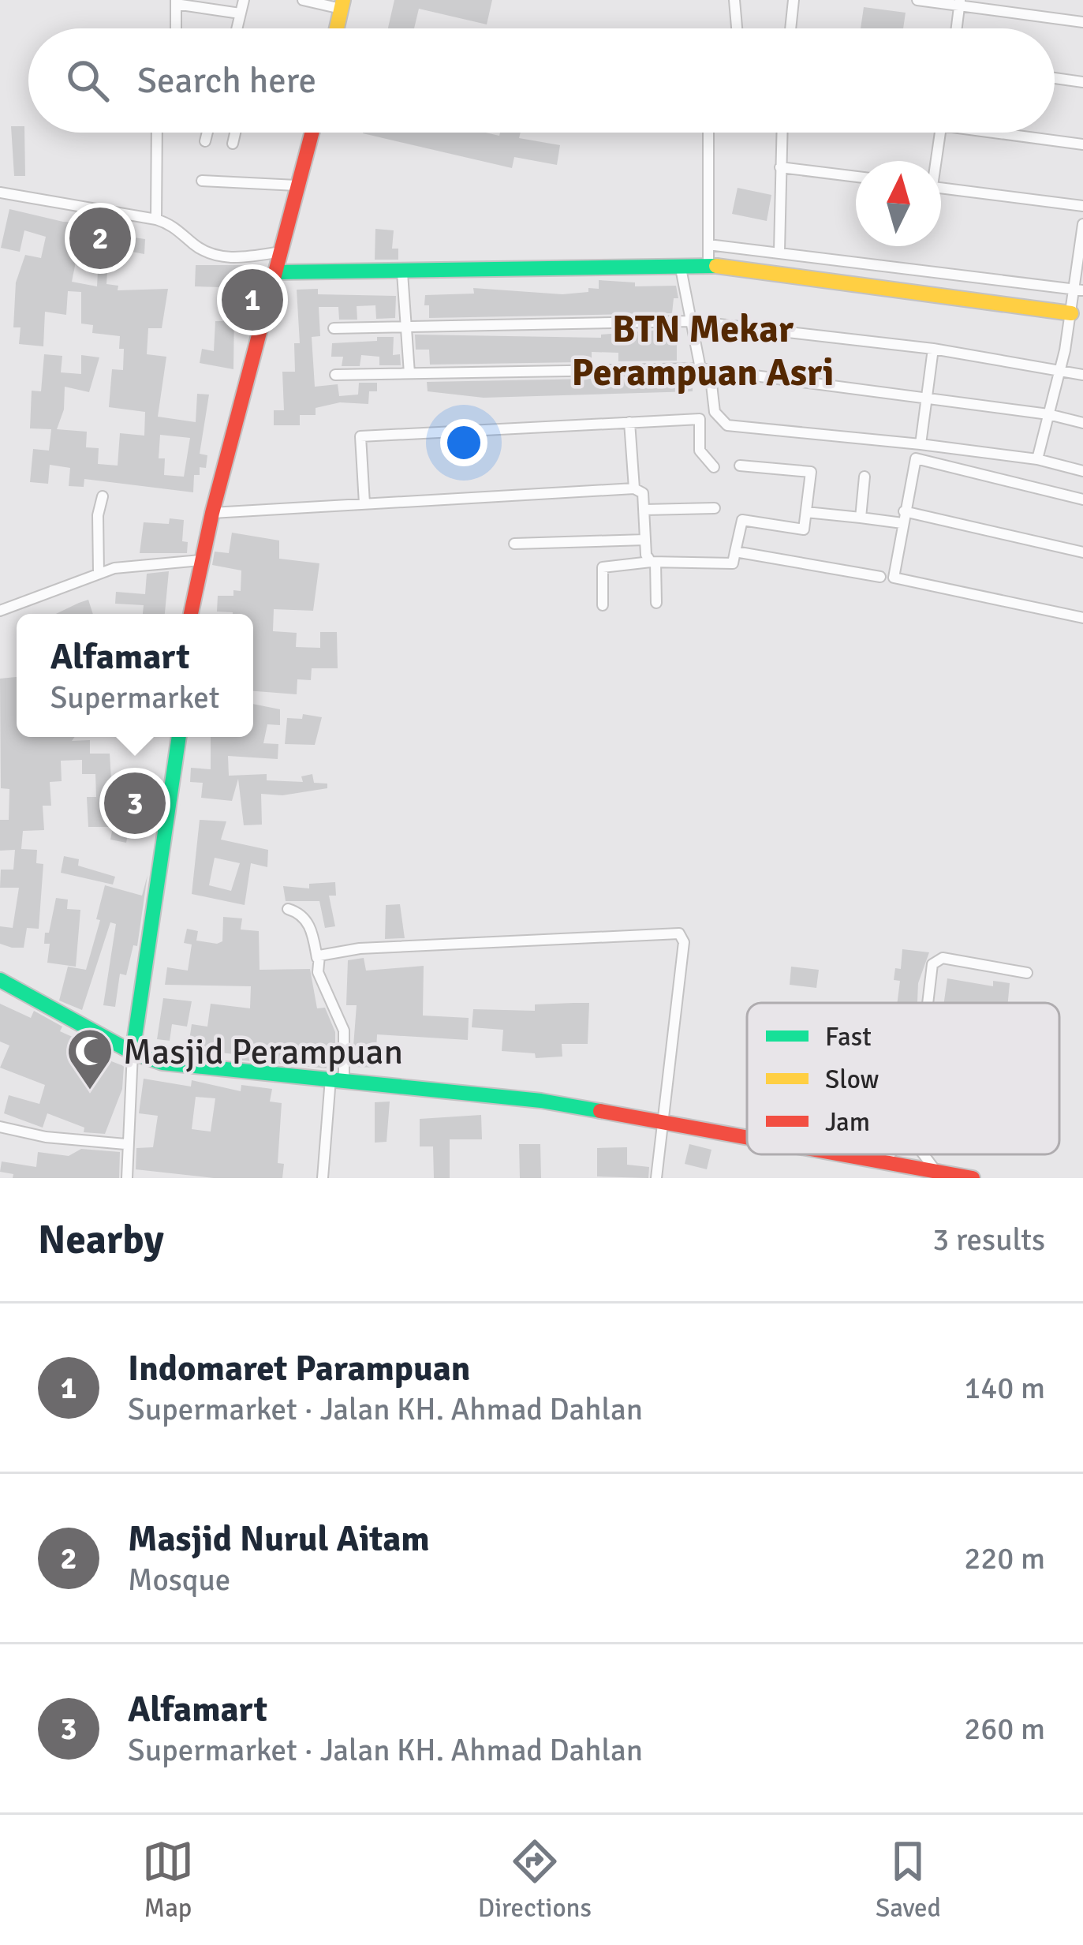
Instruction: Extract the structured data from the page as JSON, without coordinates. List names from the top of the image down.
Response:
{
  "districts": ["BTN Mekar Perampuan Asri"],
  "places": {
    "mosque": ["Masjid Perampuan"]
  },
  "legend": ["Fast", "Slow", "Jam"],
  "north": "top",
  "page": {
    "search": "Search here",
    "pins": ["2", "1", "3"],
    "popup": ["Alfamart", "Supermarket"],
    "heading": ["Nearby", "3 results"],
    "list": [
      {
        "mark": "1",
        "name": "Indomaret Parampuan",
        "note": "Supermarket · Jalan KH. Ahmad Dahlan",
        "value": "140 m"
      },
      {
        "mark": "2",
        "name": "Masjid Nurul Aitam",
        "note": "Mosque",
        "value": "220 m"
      },
      {
        "mark": "3",
        "name": "Alfamart",
        "note": "Supermarket · Jalan KH. Ahmad Dahlan",
        "value": "260 m"
      }
    ],
    "nav": ["Map", "Directions", "Saved"]
  }
}
